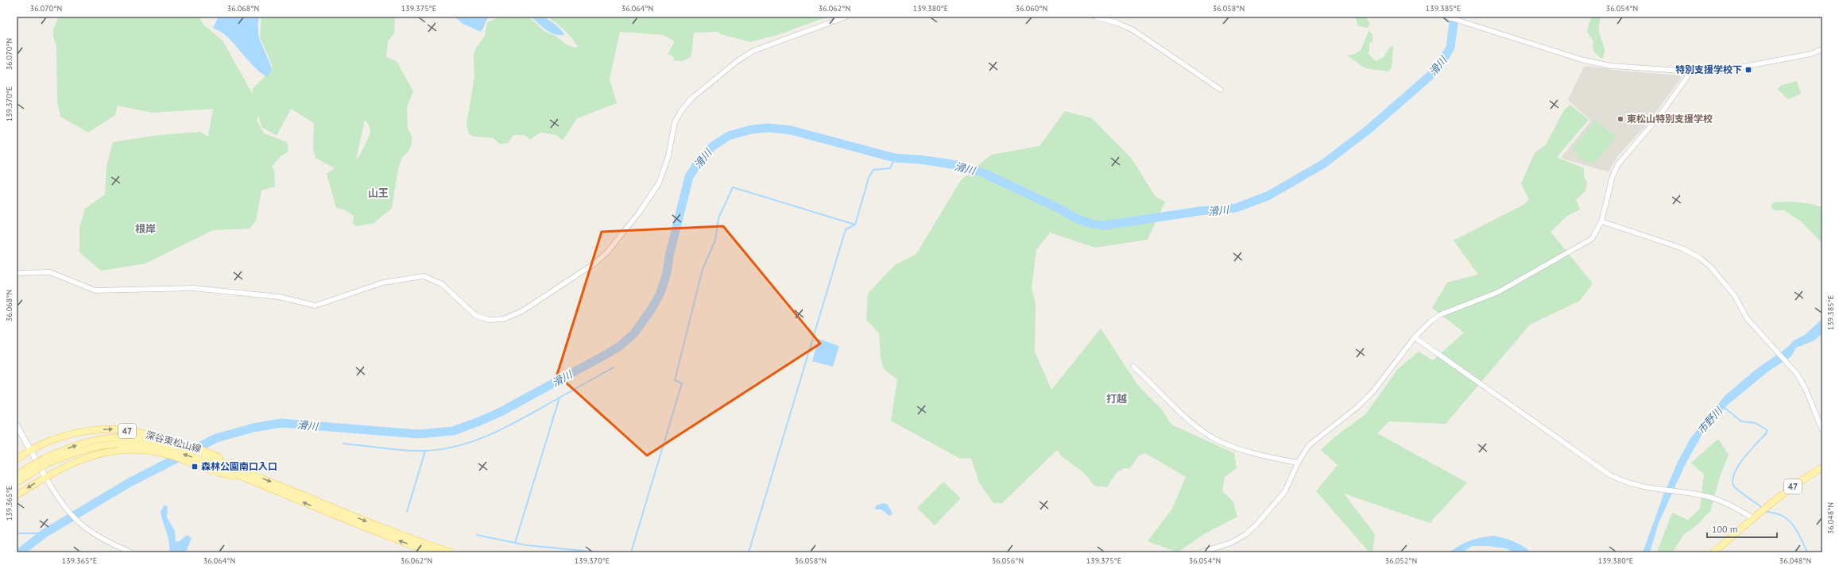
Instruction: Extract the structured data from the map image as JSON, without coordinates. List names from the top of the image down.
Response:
{
  "streets": {
    "main road": ["47", "深谷東松山線"]
  },
  "districts": ["山王", "根岸", "打越"],
  "water": ["滑川", "市野川"],
  "places": {
    "transit": ["特別支援学校下", "森林公園南口入口"],
    "other": ["東松山特別支援学校"]
  },
  "scale_bar": "100 m",
  "coordinates": [
    "36.070°N",
    "36.068°N",
    "139.375°E",
    "36.064°N",
    "36.062°N",
    "139.380°E",
    "36.060°N",
    "36.058°N",
    "139.385°E",
    "36.054°N",
    "139.370°E",
    "139.365°E",
    "36.048°N",
    "36.056°N",
    "36.052°N"
  ]
}
